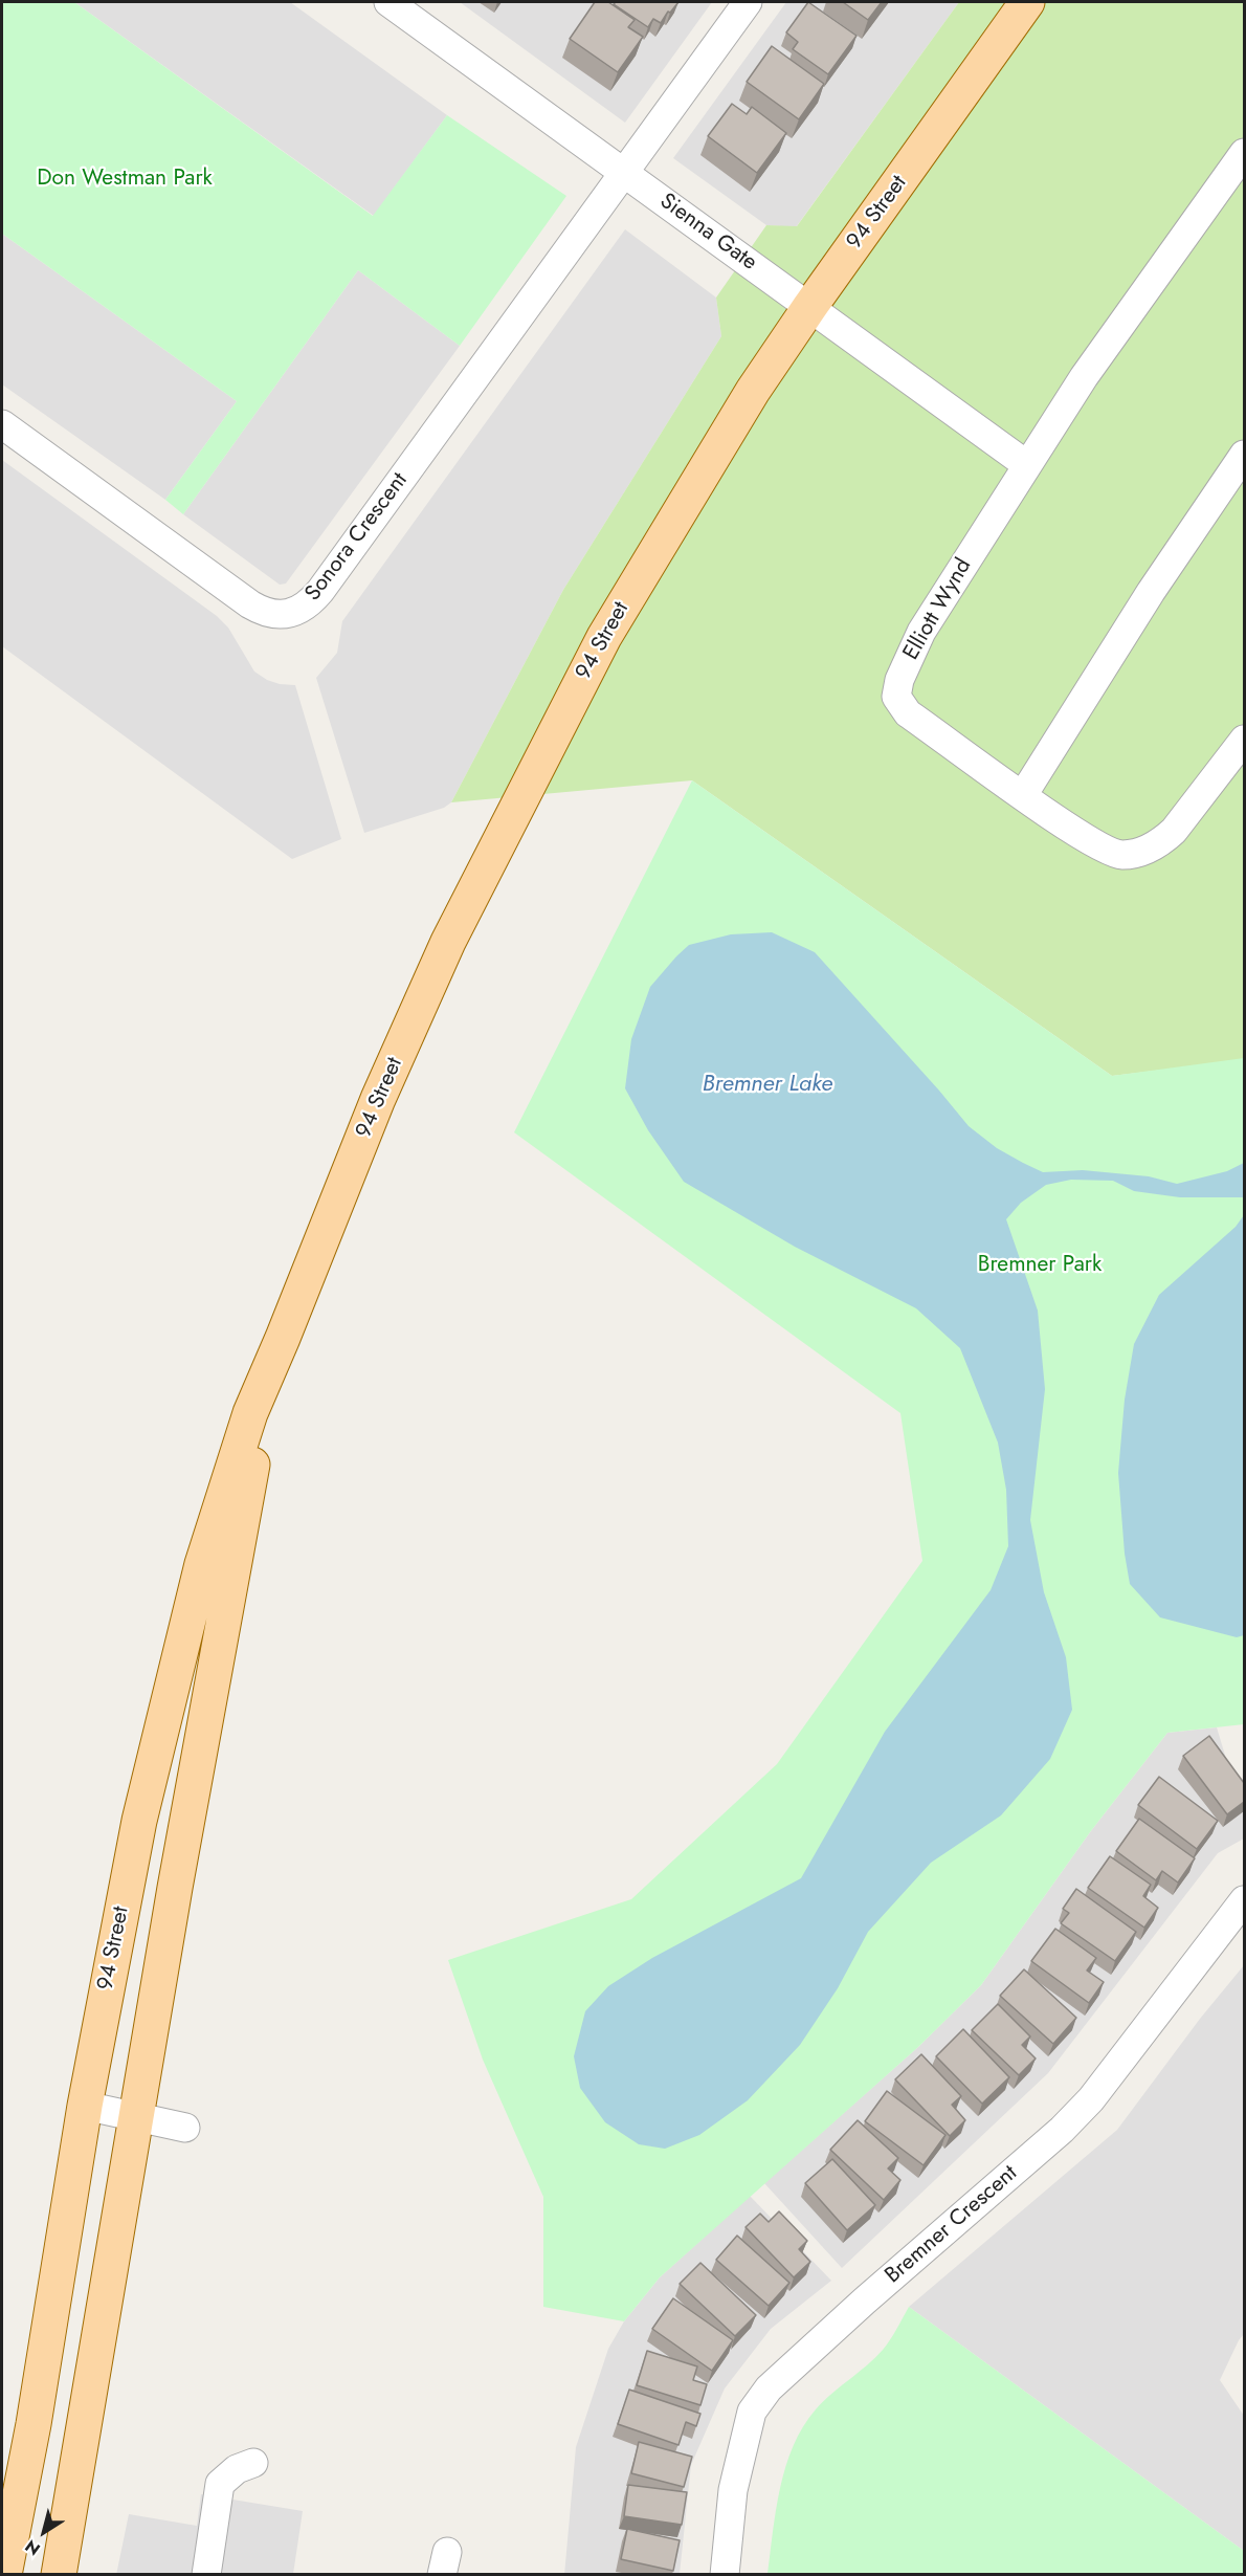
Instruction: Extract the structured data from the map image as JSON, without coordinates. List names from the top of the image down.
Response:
{
  "streets": {
    "main road": ["94 Street"],
    "street": [
      "Sienna Gate",
      "Sonora Crescent",
      "Elliott Wynd",
      "Bremner Crescent"
    ]
  },
  "crossings": [
    ["94 Street", "Sienna Gate"],
    ["Sienna Gate", "Sonora Crescent"],
    ["Sienna Gate", "Elliott Wynd"]
  ],
  "water": ["Bremner Lake"],
  "parks": ["Don Westman Park", "Bremner Park"],
  "north": "bottom left"
}
